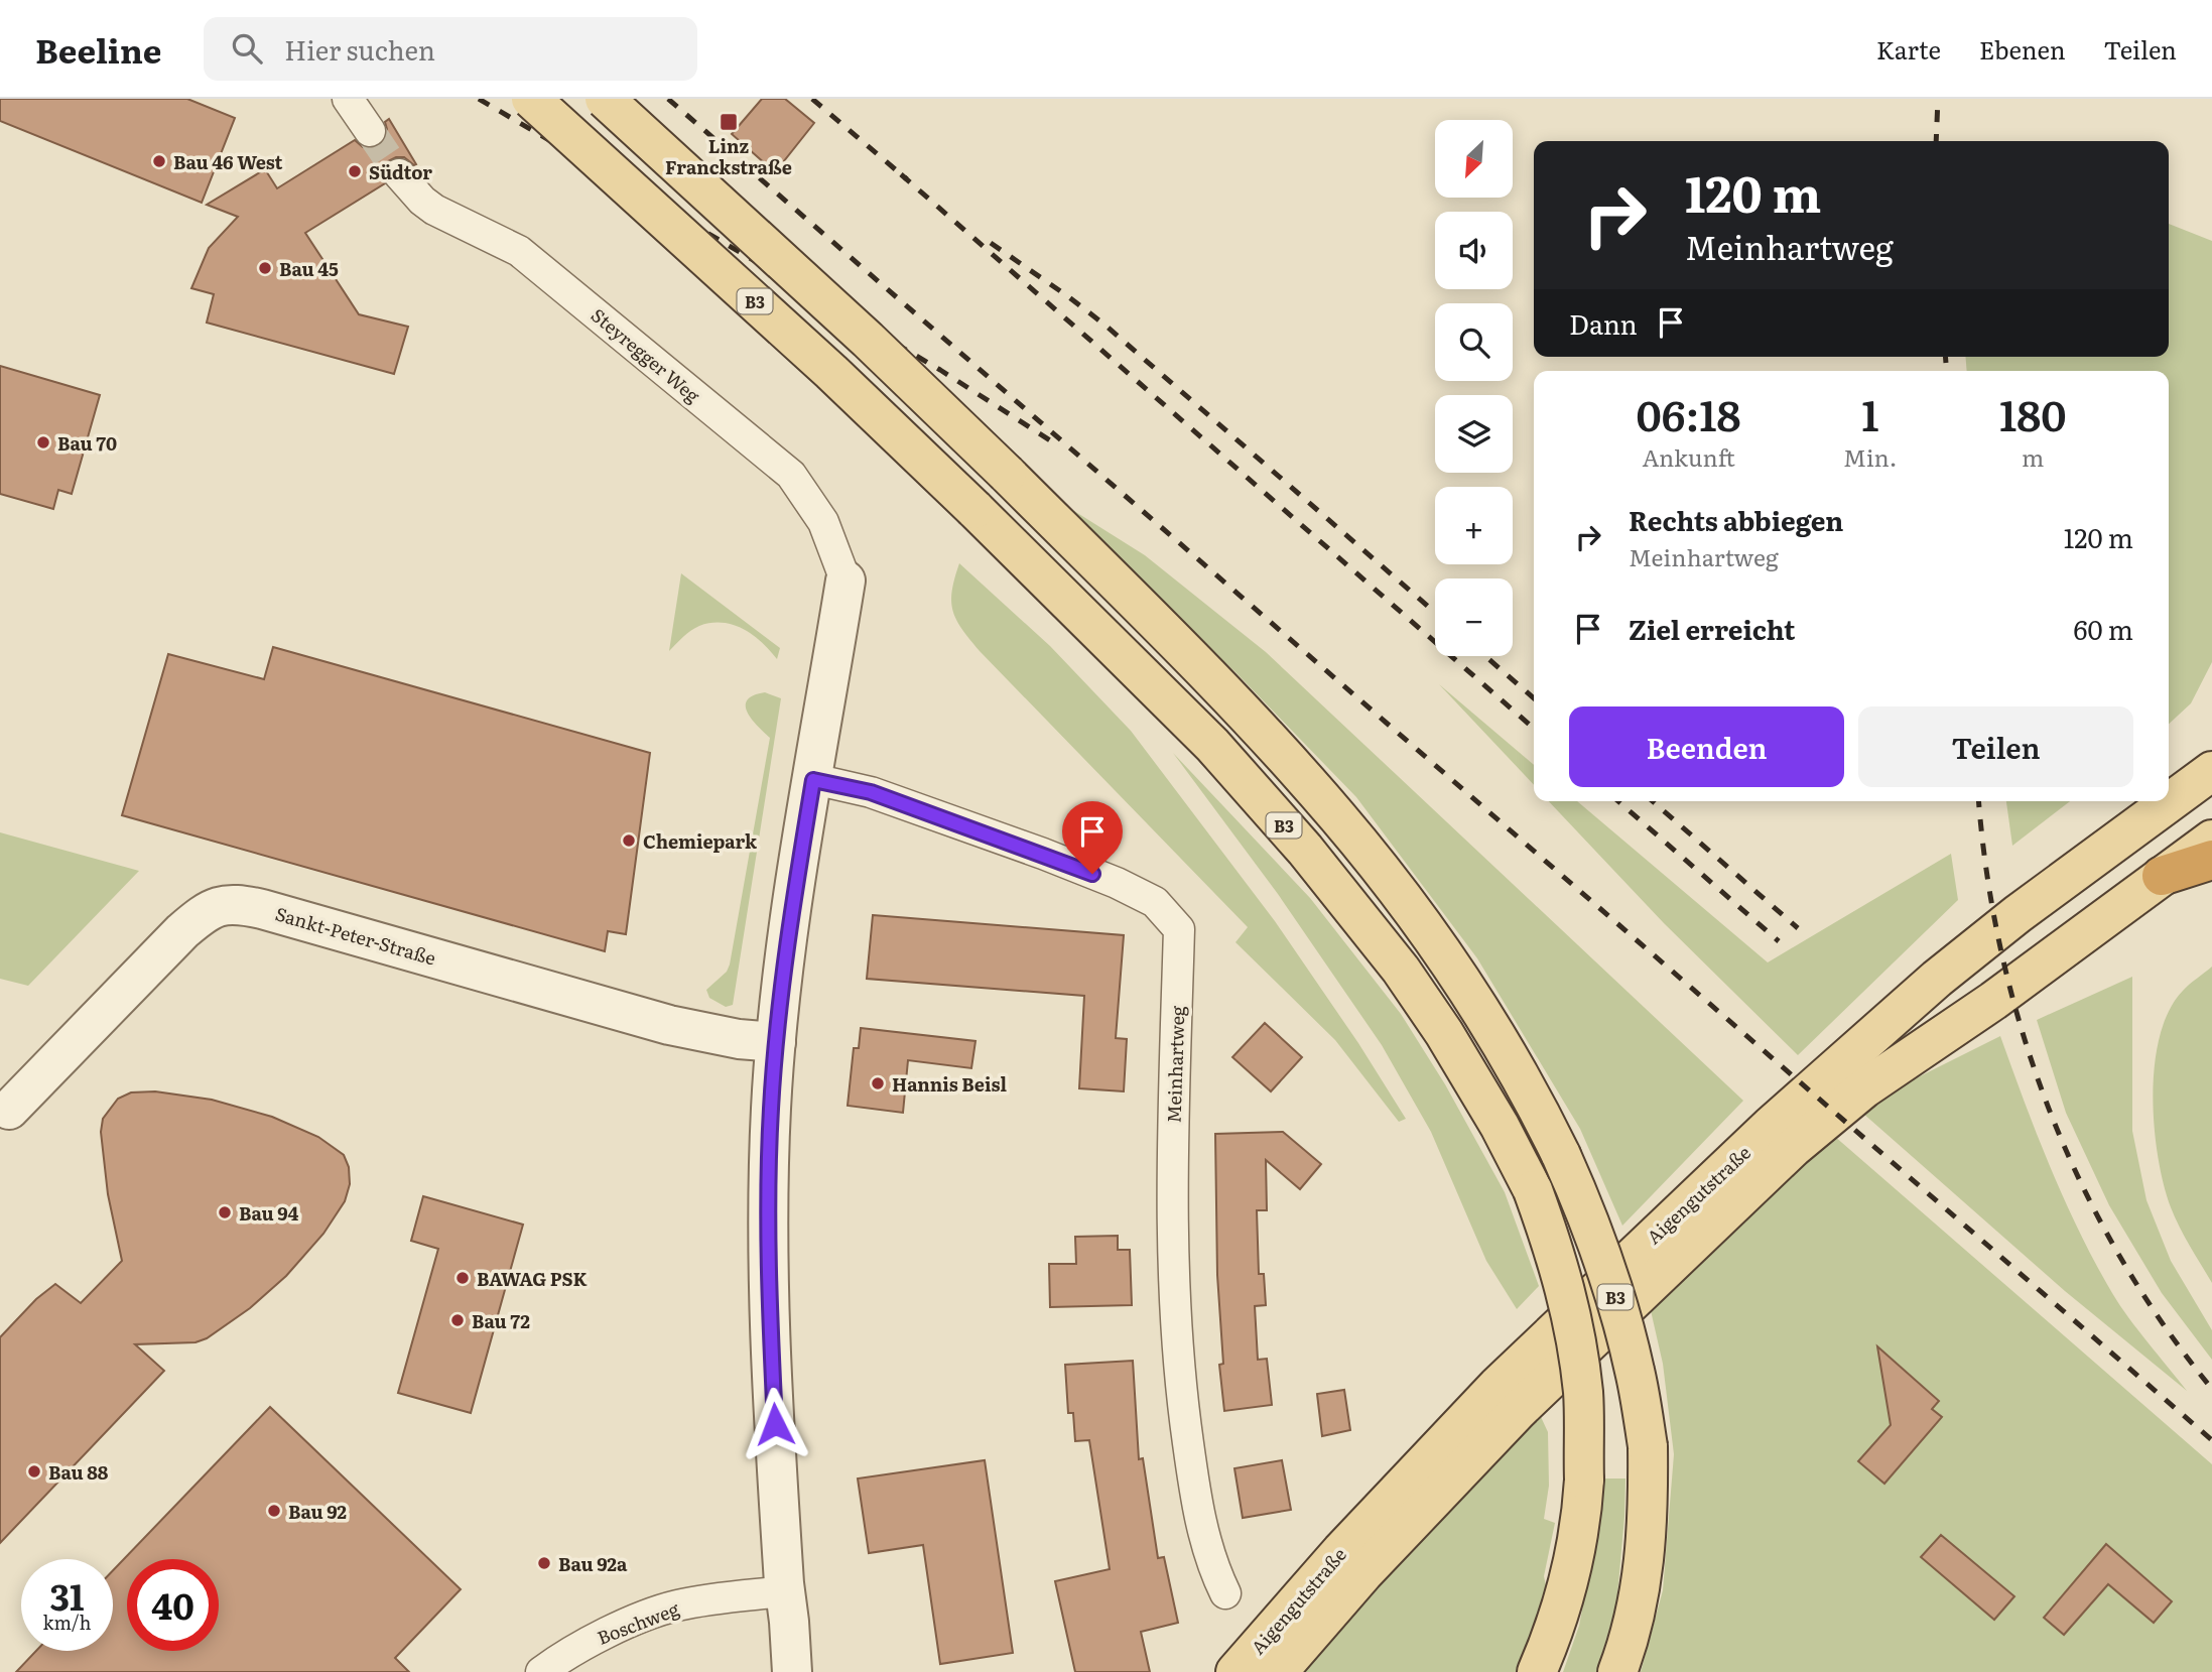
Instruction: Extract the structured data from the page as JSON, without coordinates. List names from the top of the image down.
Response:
{
  "streets": {
    "main road": ["B3", "Aigengutstraße"],
    "street": [
      "Steyregger Weg",
      "Sankt-Peter-Straße",
      "Meinhartweg",
      "Boschweg"
    ]
  },
  "places": {
    "transit": ["Linz Franckstraße"],
    "other": [
      "Bau 46 West",
      "Südtor",
      "Bau 45",
      "Bau 70",
      "Chemiepark",
      "Hannis Beisl",
      "Bau 94",
      "BAWAG PSK",
      "Bau 72",
      "Bau 88",
      "Bau 92",
      "Bau 92a"
    ]
  },
  "north": "bottom left",
  "page": {
    "header": "Beeline",
    "search": "Hier suchen",
    "nav": ["Karte", "Ebenen", "Teilen"],
    "map_buttons": ["+", "−"],
    "turn": ["120 m", "Meinhartweg"],
    "then": "Dann",
    "eta": [
      "06:18",
      "Ankunft",
      "1",
      "Min.",
      "180",
      "m"
    ],
    "list": [
      {
        "name": "Rechts abbiegen",
        "note": "Meinhartweg",
        "value": "120 m"
      },
      {
        "name": "Ziel erreicht",
        "value": "60 m"
      }
    ],
    "buttons": ["Beenden", "Teilen"],
    "speed": "31 km/h",
    "limit": "40"
  }
}
